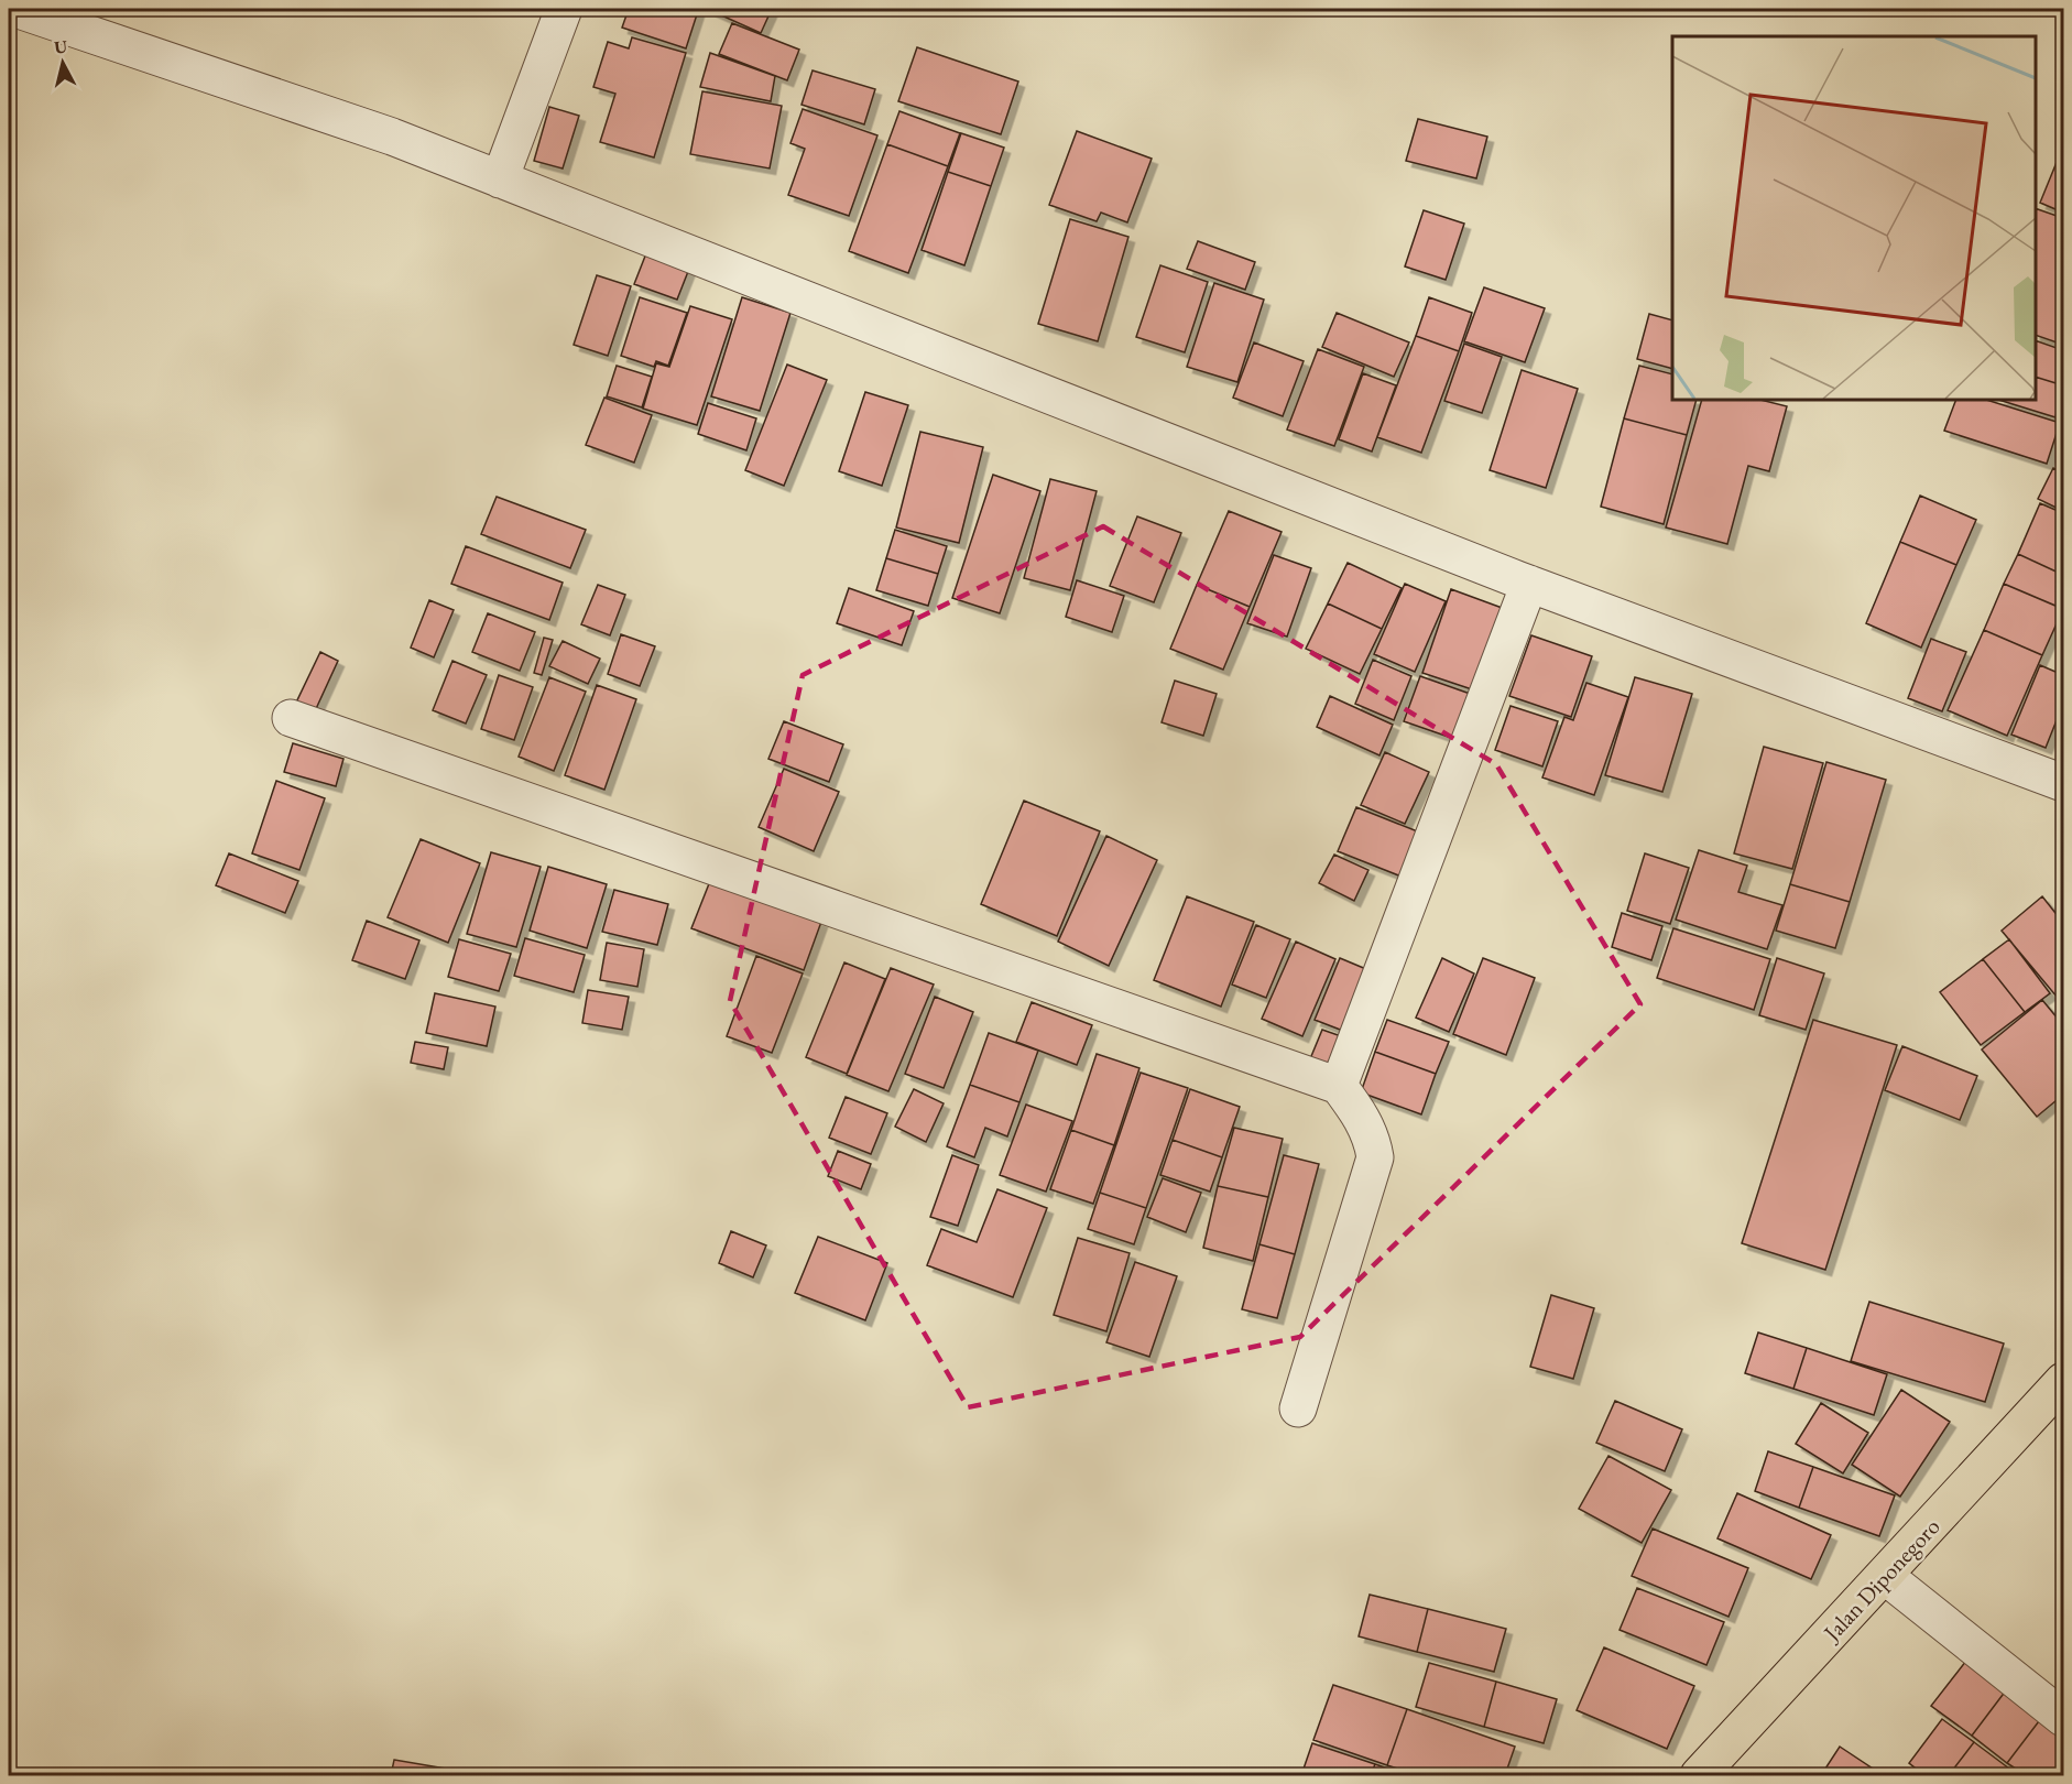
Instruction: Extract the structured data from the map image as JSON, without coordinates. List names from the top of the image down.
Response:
{
  "streets": {
    "main road": ["Jalan Diponegoro"]
  },
  "north": "top"
}
